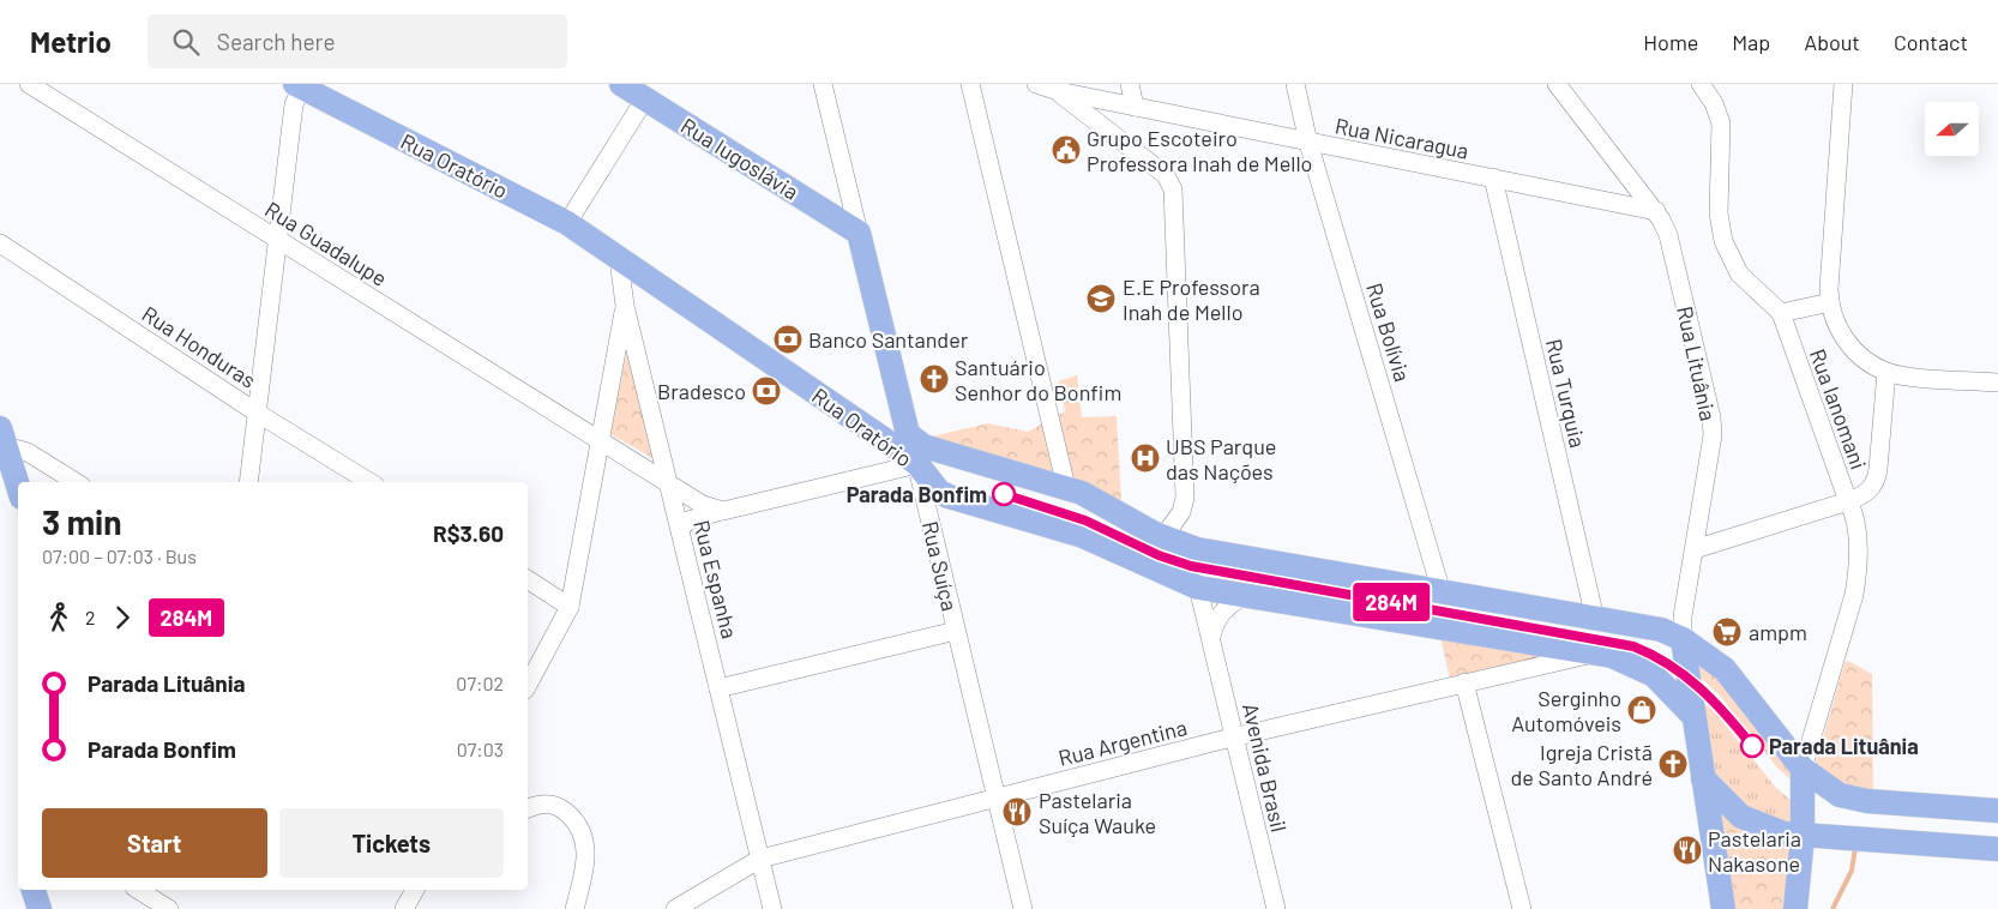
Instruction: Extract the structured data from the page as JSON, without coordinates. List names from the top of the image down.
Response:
{
  "streets": {
    "main road": [
      "Rua Iugoslávia",
      "Rua Oratório",
      "Rua Lituânia",
      "Rua Suíça"
    ],
    "street": [
      "Rua Nicaragua",
      "Rua Guadalupe",
      "Rua Bolívia",
      "Rua Honduras",
      "Rua Turquia",
      "Rua Ianomani",
      "Rua Espanha",
      "Rua Argentina",
      "Avenida Brasil"
    ]
  },
  "crossings": [
    ["Rua Nicaragua", "Rua Bolívia"],
    ["Rua Nicaragua", "Rua Lituânia"],
    ["Rua Nicaragua", "Rua Turquia"],
    ["Rua Iugoslávia", "Rua Suíça"],
    ["Rua Oratório", "Rua Bolívia"],
    ["Rua Oratório", "Rua Lituânia"],
    ["Rua Oratório", "Rua Turquia"],
    ["Rua Oratório", "Rua Ianomani"],
    ["Rua Oratório", "Rua Suíça"],
    ["Rua Oratório", "Rua Espanha"],
    ["Rua Oratório", "Rua Argentina"],
    ["Rua Oratório", "Avenida Brasil"],
    ["Rua Guadalupe", "Rua Espanha"],
    ["Rua Suíça", "Rua Argentina"],
    ["Rua Espanha", "Rua Argentina"],
    ["Rua Argentina", "Avenida Brasil"]
  ],
  "places": {
    "public building": ["Grupo Escoteiro Professora Inah de Mello"],
    "school or university": ["E.E Professora Inah de Mello"],
    "bank": ["Banco Santander", "Bradesco"],
    "church": ["Santuário Senhor do Bonfim", "Igreja Cristã de Santo André"],
    "hospital": ["UBS Parque das Nações"],
    "other": ["Parada Bonfim", "Parada Lituânia"],
    "supermarket": ["ampm"],
    "shop": ["Serginho Automóveis"],
    "restaurant": ["Pastelaria Suíça Wauke", "Pastelaria Nakasone"]
  },
  "lines": ["bus line 284M"],
  "north": "left",
  "page": {
    "header": "Metrio",
    "search": "Search here",
    "nav": [
      "Home",
      "Map",
      "About",
      "Contact"
    ],
    "on_map": "284M",
    "heading": ["3 min", "07:00 – 07:03 · Bus", "R$3.60"],
    "legs": ["2", "284M"],
    "list": [
      {
        "name": "Parada Lituânia",
        "value": "07:02"
      },
      {
        "name": "Parada Bonfim",
        "value": "07:03"
      }
    ],
    "buttons": ["Start", "Tickets"]
  }
}
